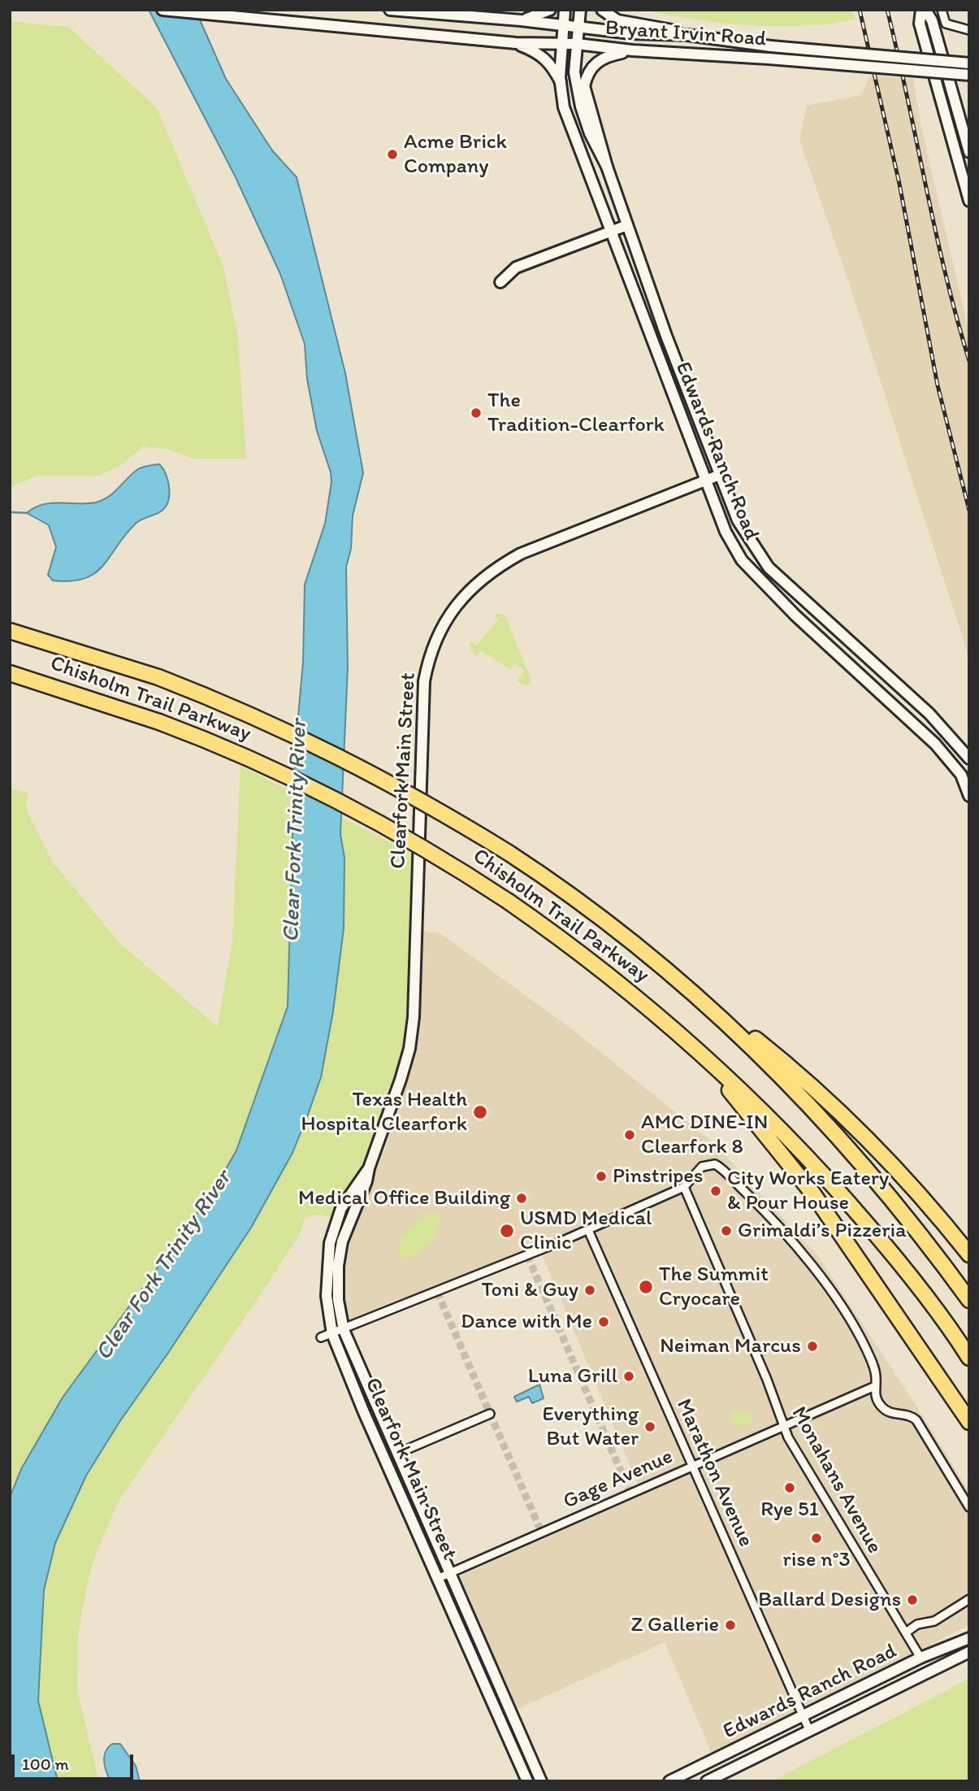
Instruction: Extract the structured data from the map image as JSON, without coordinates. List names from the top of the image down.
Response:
{
  "streets": {
    "highway": ["Chisholm Trail Parkway"],
    "street": [
      "Bryant Irvin Road",
      "Edwards Ranch Road",
      "Clearfork Main Street",
      "Marathon Avenue",
      "Gage Avenue",
      "Monahans Avenue"
    ]
  },
  "crossings": [
    ["Bryant Irvin Road", "Edwards Ranch Road"],
    ["Edwards Ranch Road", "Clearfork Main Street"],
    ["Edwards Ranch Road", "Marathon Avenue"],
    ["Edwards Ranch Road", "Monahans Avenue"],
    ["Clearfork Main Street", "Gage Avenue"],
    ["Marathon Avenue", "Gage Avenue"],
    ["Gage Avenue", "Monahans Avenue"]
  ],
  "water": ["Clear Fork Trinity River"],
  "places": [
    "Acme Brick Company",
    "The Tradition-Clearfork",
    "Texas Health Hospital Clearfork",
    "AMC DINE-IN Clearfork 8",
    "Pinstripes",
    "City Works Eatery & Pour House",
    "Medical Office Building",
    "USMD Medical Clinic",
    "Grimaldi’s Pizzeria",
    "The Summit Cryocare",
    "Toni & Guy",
    "Dance with Me",
    "Neiman Marcus",
    "Luna Grill",
    "Everything But Water",
    "Rye 51",
    "rise n°3",
    "Ballard Designs",
    "Z Gallerie"
  ],
  "scale_bar": "100 m"
}
